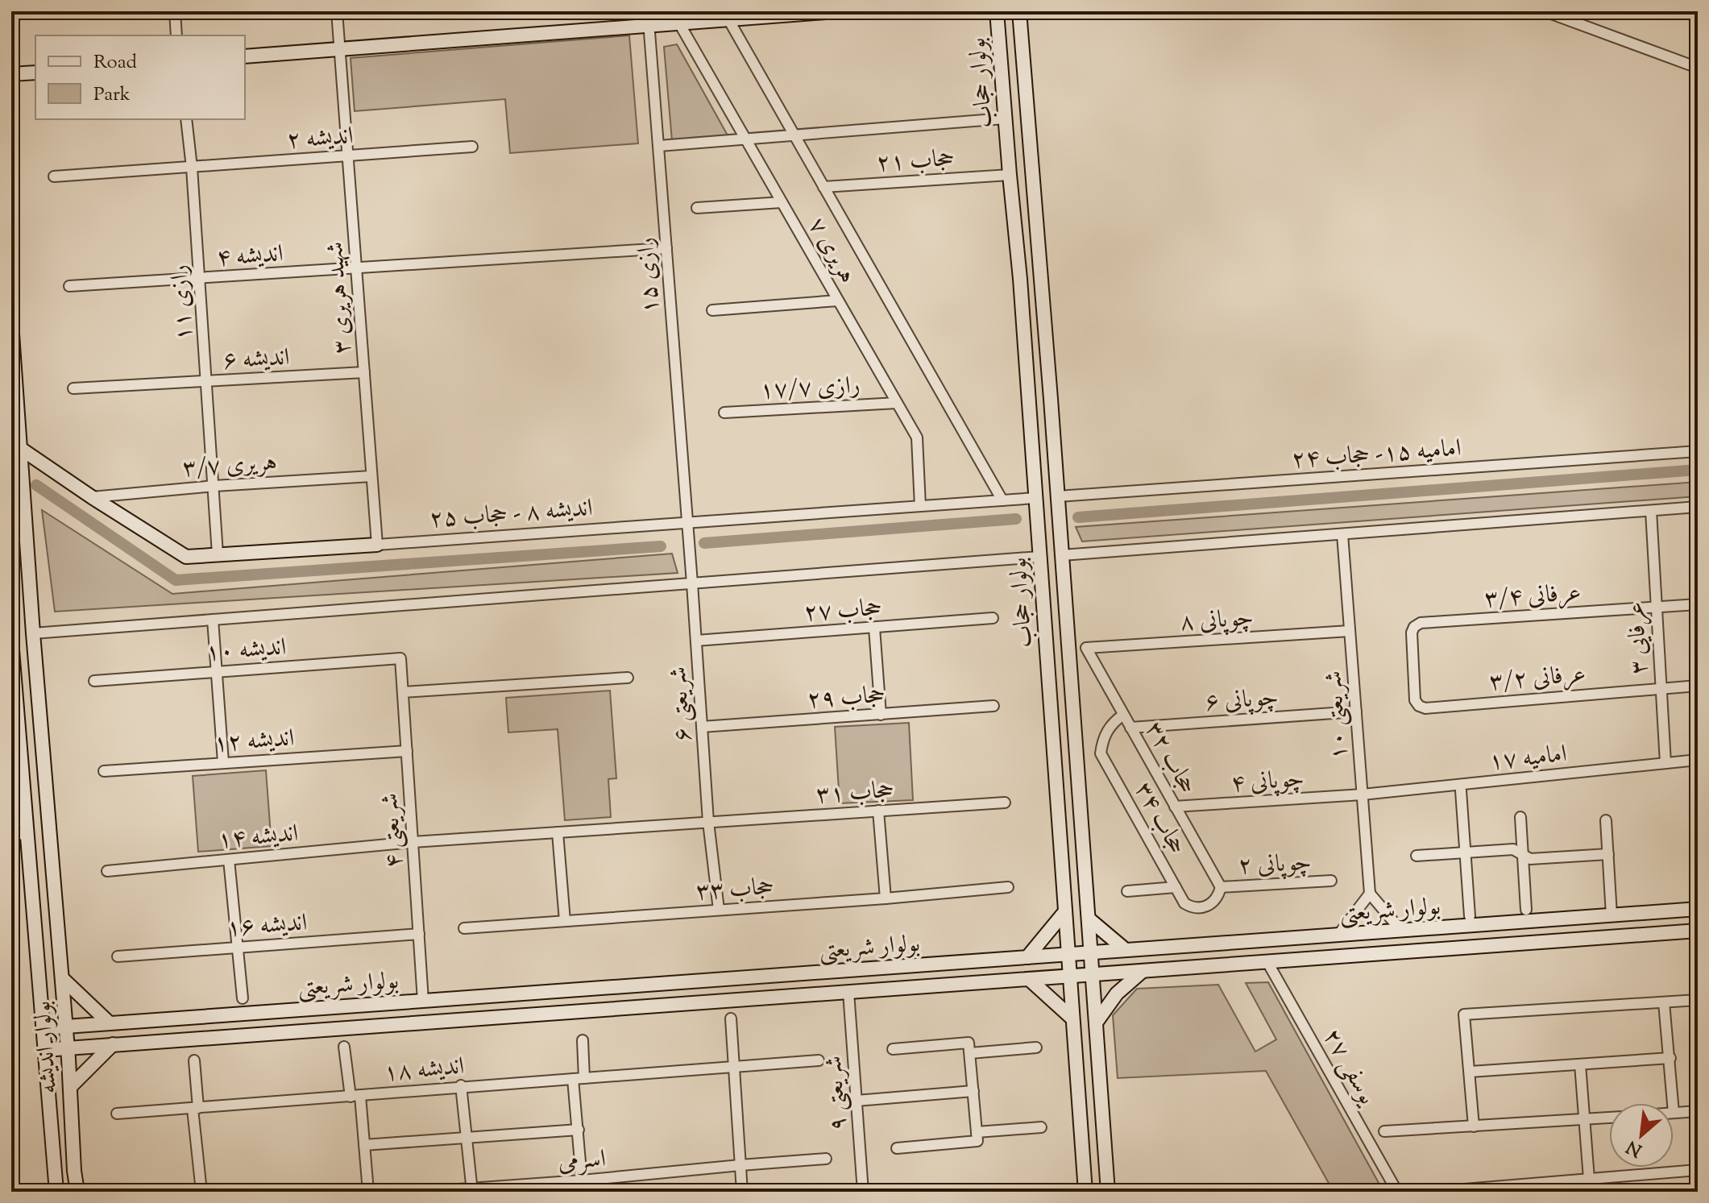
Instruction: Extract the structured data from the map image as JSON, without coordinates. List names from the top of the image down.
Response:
{
  "streets": {
    "main road": [
      "بولوار حجاب",
      "اندیشه ۸ - حجاب ۲۵",
      "بولوار شریعتی",
      "بولوار اندیشه"
    ],
    "street": [
      "اندیشه ۲",
      "حجاب ۲۱",
      "هریری ۷",
      "اندیشه ۴",
      "رازی ۱۵",
      "شهید هریری ۳",
      "رازی ۱۱",
      "اندیشه ۶",
      "رازی ۱۷/۷",
      "امامیه ۱۵- حجاب ۲۴",
      "هریری ۳/۷",
      "عرفانی ۳/۴",
      "حجاب ۲۷",
      "چوپانی ۸",
      "عرفایی ۳",
      "اندیشه ۱۰",
      "عرفانی ۳/۲",
      "حجاب ۲۹",
      "چوپانی ۶",
      "شریعتی ۶",
      "شریعتی ۱۰",
      "اندیشه ۱۲",
      "امامیه ۱۷",
      "حجاب ۳۲",
      "چوپانی ۴",
      "حجاب ۳۱",
      "حجاب ۳۴",
      "شریعتی ۴",
      "اندیشه ۱۴",
      "چوپانی ۲",
      "حجاب ۳۳",
      "اندیشه ۱۶",
      "یوسفی ۲۷",
      "اندیشه ۱۸",
      "شریعتی ۹",
      "اسرمی"
    ]
  },
  "crossings": [
    ["بولوار حجاب", "حجاب ۲۱"],
    ["بولوار حجاب", "امامیه ۱۵- حجاب ۲۴"],
    ["بولوار حجاب", "اندیشه ۸ - حجاب ۲۵"],
    ["بولوار حجاب", "بولوار شریعتی"],
    ["اندیشه ۲", "شهید هریری ۳"],
    ["اندیشه ۲", "رازی ۱۱"],
    ["هریری ۷", "رازی ۱۷/۷"],
    ["هریری ۷", "اندیشه ۸ - حجاب ۲۵"],
    ["اندیشه ۴", "رازی ۱۵"],
    ["اندیشه ۴", "شهید هریری ۳"],
    ["اندیشه ۴", "رازی ۱۱"],
    ["رازی ۱۵", "اندیشه ۸ - حجاب ۲۵"],
    ["رازی ۱۵", "شریعتی ۶"],
    ["شهید هریری ۳", "اندیشه ۶"],
    ["شهید هریری ۳", "هریری ۳/۷"],
    ["شهید هریری ۳", "اندیشه ۸ - حجاب ۲۵"],
    ["رازی ۱۱", "اندیشه ۶"],
    ["رازی ۱۱", "هریری ۳/۷"],
    ["رازی ۱۱", "اندیشه ۸ - حجاب ۲۵"],
    ["هریری ۳/۷", "اندیشه ۸ - حجاب ۲۵"],
    ["اندیشه ۸ - حجاب ۲۵", "بولوار اندیشه"],
    ["عرفانی ۳/۴", "عرفایی ۳"],
    ["عرفانی ۳/۴", "عرفانی ۳/۲"],
    ["حجاب ۲۷", "شریعتی ۶"],
    ["چوپانی ۸", "شریعتی ۱۰"],
    ["چوپانی ۸", "حجاب ۳۲"],
    ["عرفایی ۳", "عرفانی ۳/۲"],
    ["عرفایی ۳", "امامیه ۱۷"],
    ["اندیشه ۱۰", "شریعتی ۴"],
    ["حجاب ۲۹", "شریعتی ۶"],
    ["چوپانی ۶", "شریعتی ۱۰"],
    ["چوپانی ۶", "حجاب ۳۲"],
    ["شریعتی ۶", "حجاب ۳۱"],
    ["شریعتی ۶", "حجاب ۳۳"],
    ["شریعتی ۱۰", "امامیه ۱۷"],
    ["شریعتی ۱۰", "چوپانی ۴"],
    ["اندیشه ۱۲", "شریعتی ۴"],
    ["امامیه ۱۷", "چوپانی ۴"],
    ["حجاب ۳۲", "چوپانی ۴"],
    ["حجاب ۳۲", "حجاب ۳۴"],
    ["حجاب ۳۲", "چوپانی ۲"],
    ["حجاب ۳۱", "اندیشه ۱۴"],
    ["حجاب ۳۴", "چوپانی ۲"],
    ["شریعتی ۴", "اندیشه ۱۴"],
    ["شریعتی ۴", "بولوار شریعتی"],
    ["شریعتی ۴", "اندیشه ۱۶"],
    ["بولوار شریعتی", "بولوار اندیشه"],
    ["بولوار شریعتی", "یوسفی ۲۷"],
    ["بولوار شریعتی", "شریعتی ۹"]
  ],
  "legend": ["Road", "Park"],
  "north": "bottom left"
}
